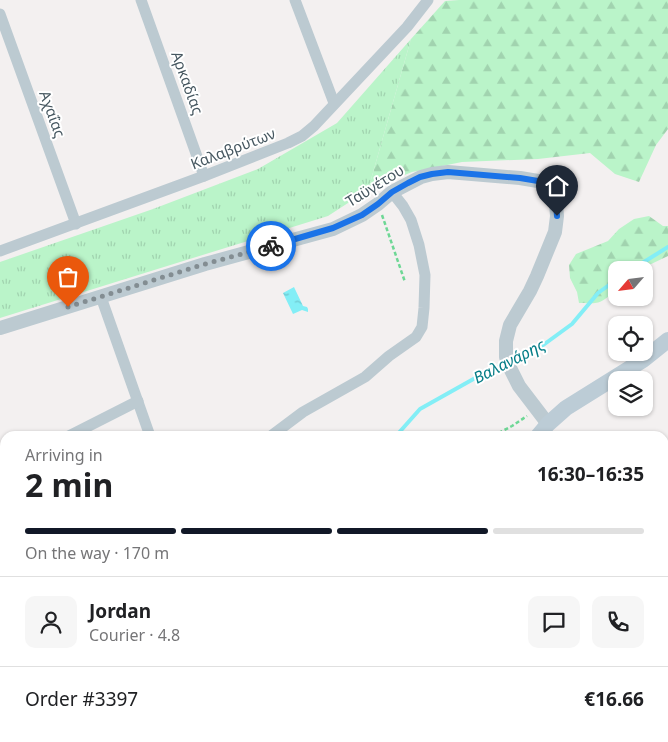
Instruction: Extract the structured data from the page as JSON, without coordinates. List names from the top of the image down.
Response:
{
  "streets": {
    "street": [
      "Αρκαδίας",
      "Αχαΐας",
      "Καλαβρύτων",
      "Ταϋγέτου"
    ]
  },
  "crossings": [
    ["Αρκαδίας", "Καλαβρύτων"],
    ["Αχαΐας", "Καλαβρύτων"]
  ],
  "water": ["Βαλανάρης"],
  "north": "bottom left",
  "page": {
    "heading": ["2 min", "Arriving in", "16:30–16:35"],
    "panel": [
      "Jordan",
      "Courier · 4.8",
      "Order #3397",
      "€16.66"
    ],
    "bar": "On the way · 170 m"
  }
}
